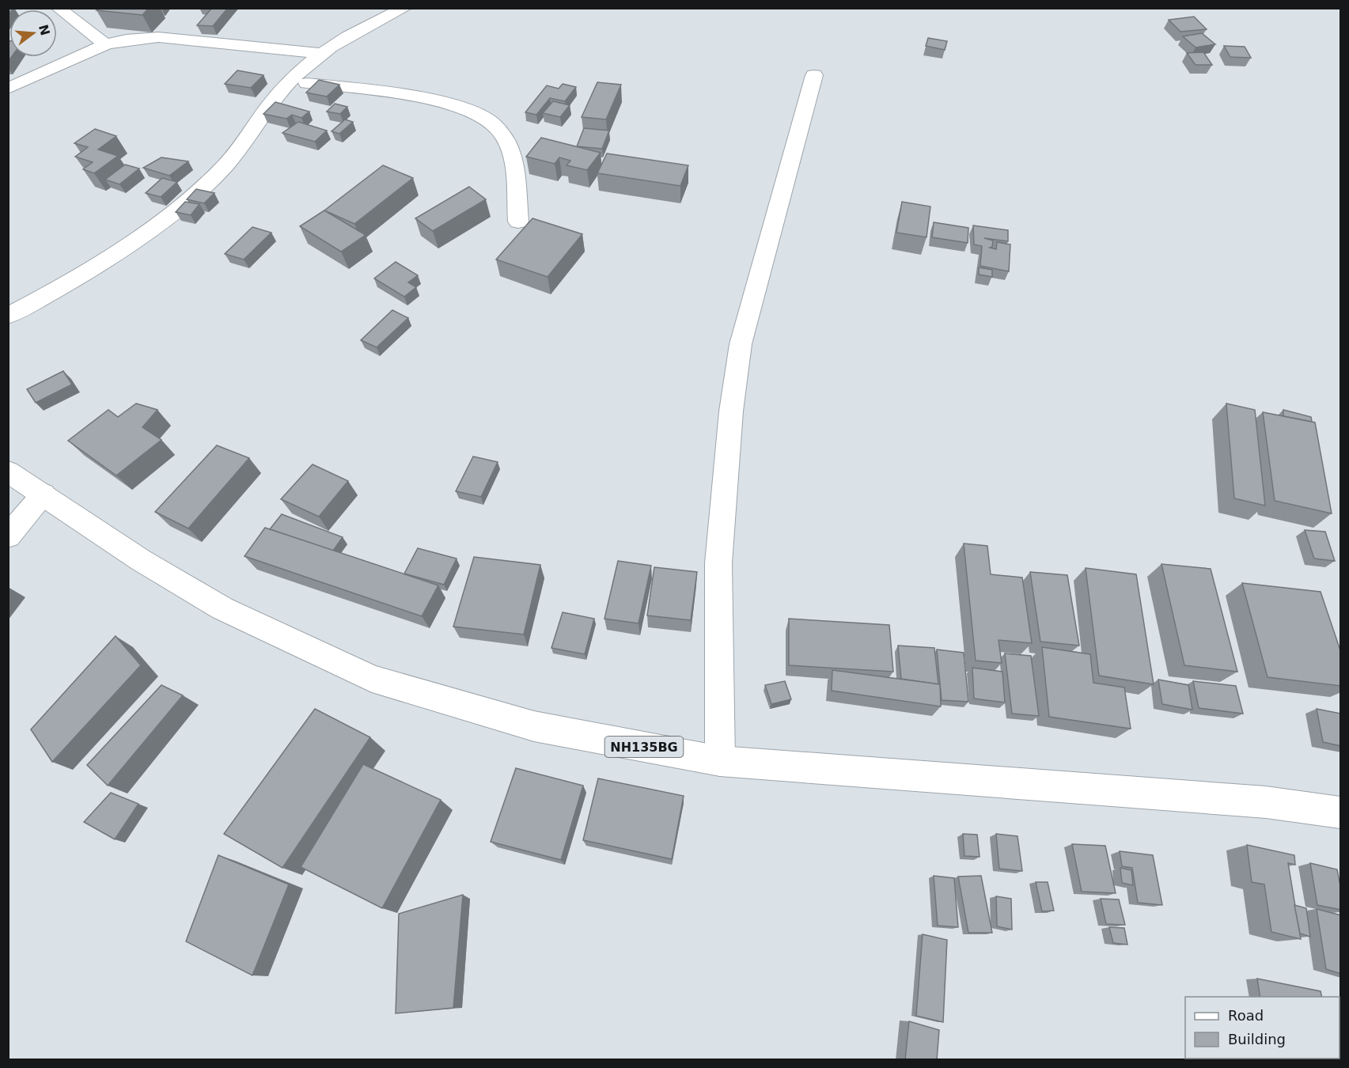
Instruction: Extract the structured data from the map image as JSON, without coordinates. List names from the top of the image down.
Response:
{
  "streets": {
    "main road": ["NH135BG"]
  },
  "legend": ["Road", "Building"],
  "north": "right"
}
